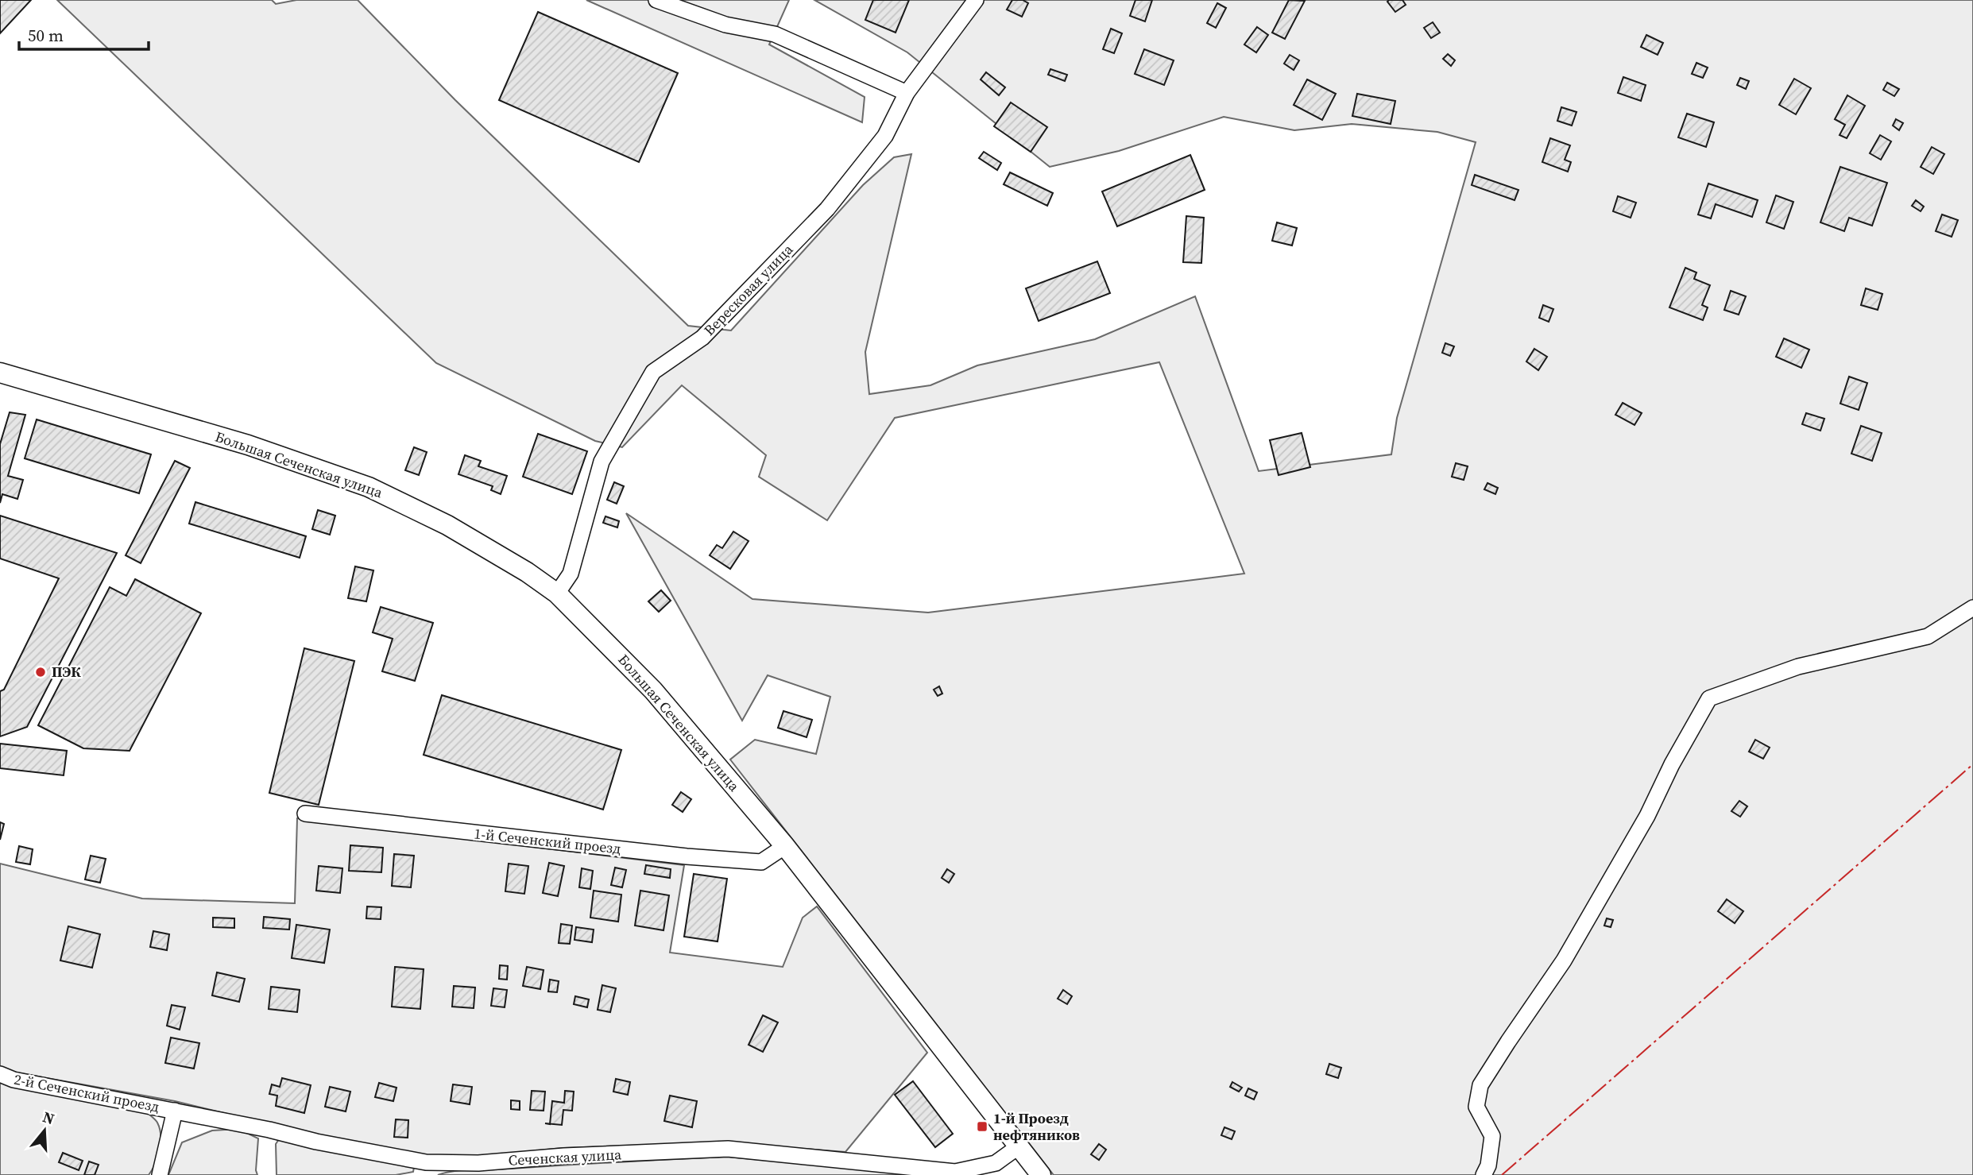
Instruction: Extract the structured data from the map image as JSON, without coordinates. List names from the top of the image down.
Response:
{
  "streets": {
    "street": [
      "Вересковая улица",
      "Большая Сеченская улица",
      "1-й Сеченский проезд",
      "2-й Сеченский проезд",
      "Сеченская улица"
    ]
  },
  "crossings": [
    ["Вересковая улица", "Большая Сеченская улица"],
    ["Большая Сеченская улица", "1-й Сеченский проезд"],
    ["Большая Сеченская улица", "Сеченская улица"],
    ["2-й Сеченский проезд", "Сеченская улица"]
  ],
  "places": {
    "other": ["ПЭК"],
    "transit": ["1-й Проезд нефтяников"]
  },
  "scale_bar": "50 m",
  "north": "top"
}
